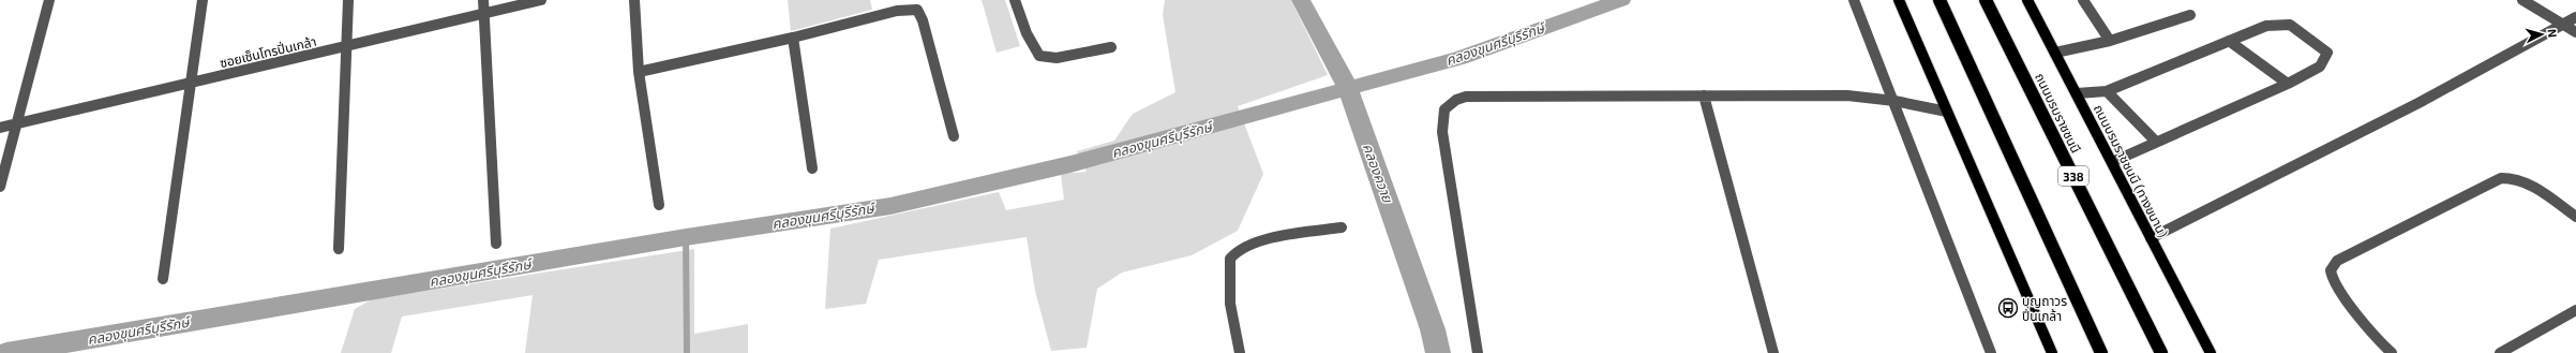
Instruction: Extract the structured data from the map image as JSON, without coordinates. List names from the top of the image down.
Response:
{
  "streets": {
    "highway": ["ถนนบรมราชชนนี", "338"],
    "main road": ["ถนนบรมราชชนนี (ทางขนาน)"],
    "street": ["ซอยเซ็นโทรปิ่นเกล้า"]
  },
  "water": ["คลองขุนศรีบุรีรักษ์", "คลองควาย"],
  "places": {
    "bus stop": ["บุญถาวร ปิ่นเกล้า"]
  },
  "north": "right"
}
